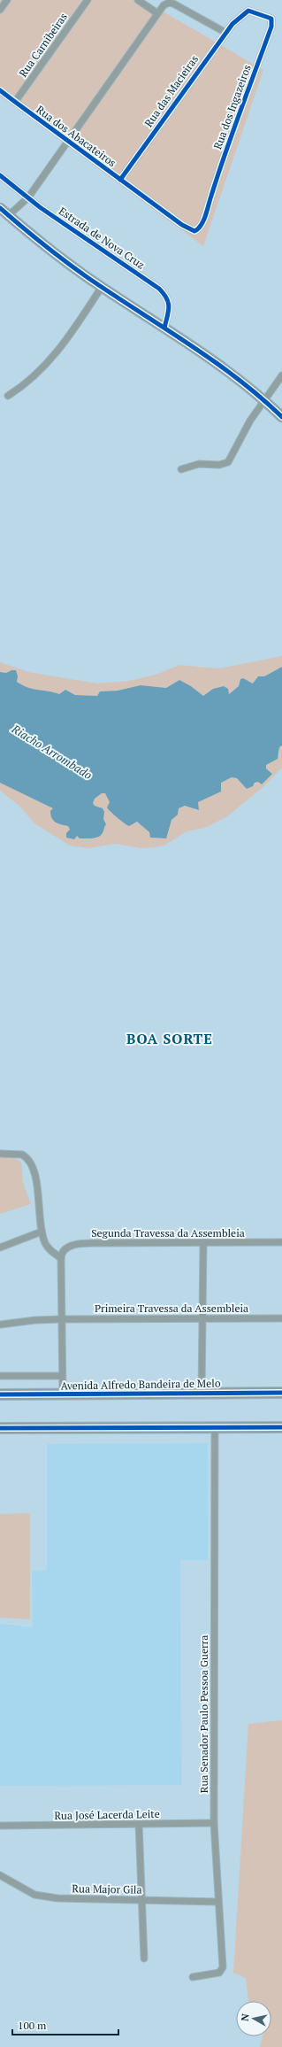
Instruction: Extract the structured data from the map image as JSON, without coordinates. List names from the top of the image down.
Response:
{
  "streets": {
    "highway": ["Avenida Alfredo Bandeira de Melo"],
    "street": [
      "Rua Carnibeiras",
      "Rua das Macieiras",
      "Rua dos Ingazeiros",
      "Rua dos Abacateiros",
      "Estrada de Nova Cruz",
      "Segunda Travessa da Assembleia",
      "Primeira Travessa da Assembleia",
      "Rua Senador Paulo Pessoa Guerra",
      "Rua José Lacerda Leite",
      "Rua Major Gila"
    ]
  },
  "crossings": [
    ["Rua Carnibeiras", "Rua dos Abacateiros"],
    ["Rua das Macieiras", "Rua dos Ingazeiros"],
    ["Rua das Macieiras", "Rua dos Abacateiros"],
    ["Rua dos Ingazeiros", "Rua dos Abacateiros"],
    ["Rua Senador Paulo Pessoa Guerra", "Rua José Lacerda Leite"],
    ["Rua Senador Paulo Pessoa Guerra", "Rua Major Gila"]
  ],
  "districts": ["BOA SORTE"],
  "water": ["Riacho Arrombado"],
  "scale_bar": "100 m",
  "north": "left"
}
